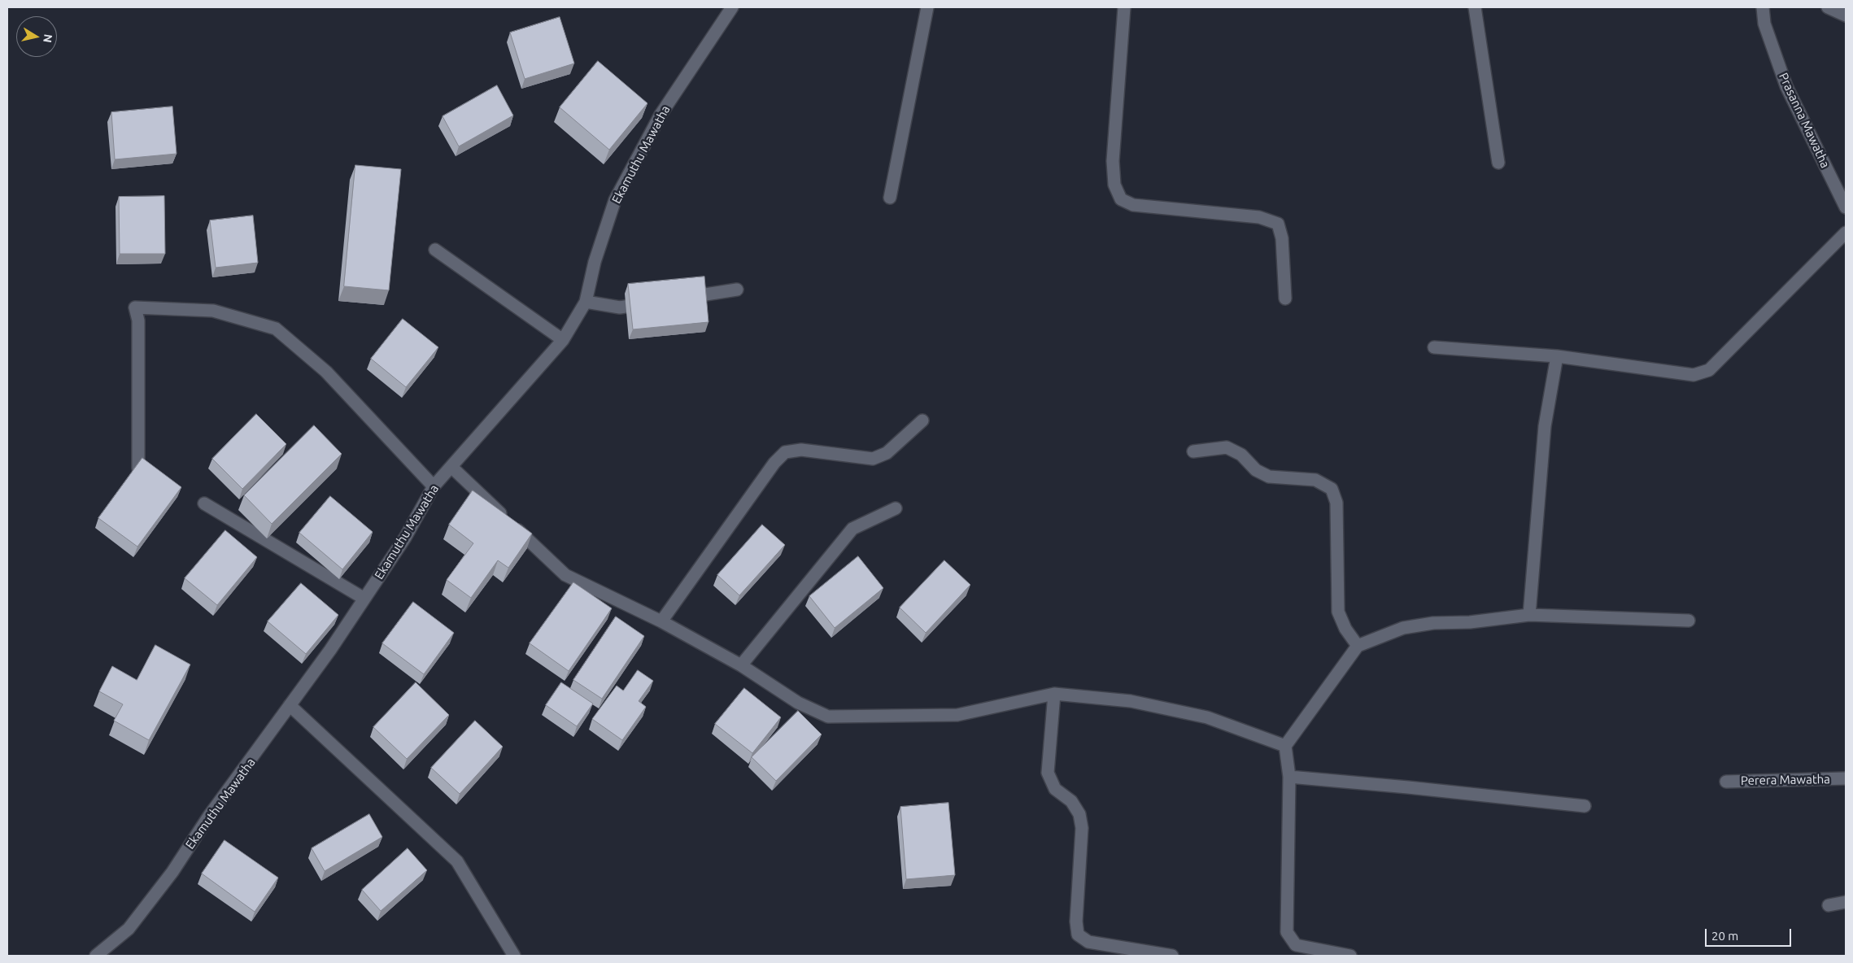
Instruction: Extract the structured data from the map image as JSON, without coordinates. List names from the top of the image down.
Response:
{
  "streets": {
    "street": ["Prasanna Mawatha", "Ekamuthu Mawatha", "Perera Mawatha"]
  },
  "scale_bar": "20 m",
  "north": "right"
}
